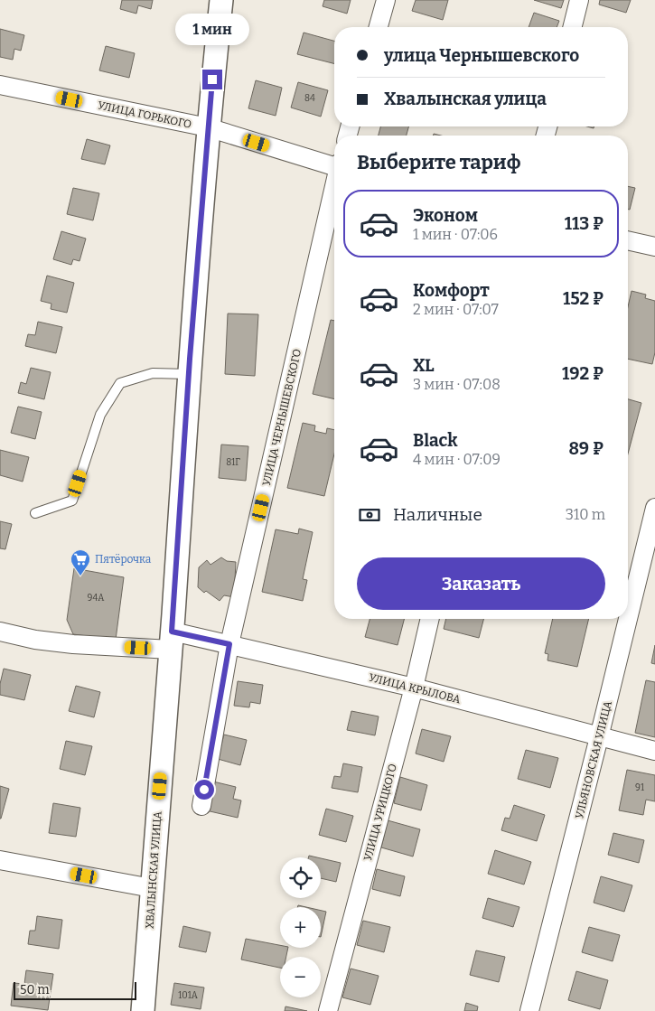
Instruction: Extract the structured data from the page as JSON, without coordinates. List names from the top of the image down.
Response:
{
  "streets": {
    "street": [
      "УЛИЦА ГОРЬКОГО",
      "УЛИЦА ЧЕРНЫШЕВСКОГО",
      "УЛИЦА КРЫЛОВА",
      "УЛЬЯНОВСКАЯ УЛИЦА",
      "УЛИЦА УРИЦКОГО",
      "ХВАЛЫНСКАЯ УЛИЦА"
    ]
  },
  "crossings": [
    ["УЛИЦА ГОРЬКОГО", "ХВАЛЫНСКАЯ УЛИЦА"],
    ["УЛИЦА ЧЕРНЫШЕВСКОГО", "УЛИЦА КРЫЛОВА"],
    ["УЛИЦА КРЫЛОВА", "УЛЬЯНОВСКАЯ УЛИЦА"],
    ["УЛИЦА КРЫЛОВА", "УЛИЦА УРИЦКОГО"],
    ["УЛИЦА КРЫЛОВА", "ХВАЛЫНСКАЯ УЛИЦА"]
  ],
  "places": {
    "supermarket": ["Пятёрочка"]
  },
  "house_numbers": [
    "84",
    "81Г",
    "94А",
    "91",
    "101А"
  ],
  "scale_bar": "50 m",
  "page": {
    "bubble": "1 мин",
    "banner": ["улица Чернышевского", "Хвалынская улица"],
    "heading": "Выберите тариф",
    "list": [
      {
        "name": "Эконом",
        "note": "1 мин · 07:06",
        "value": "113 ₽"
      },
      {
        "name": "Комфорт",
        "note": "2 мин · 07:07",
        "value": "152 ₽"
      },
      {
        "name": "XL",
        "note": "3 мин · 07:08",
        "value": "192 ₽"
      },
      {
        "name": "Black",
        "note": "4 мин · 07:09",
        "value": "89 ₽"
      }
    ],
    "pay": ["Наличные", "310 m"],
    "buttons": "Заказать",
    "map_buttons": ["+", "−"],
    "scale": "50 m"
  }
}
